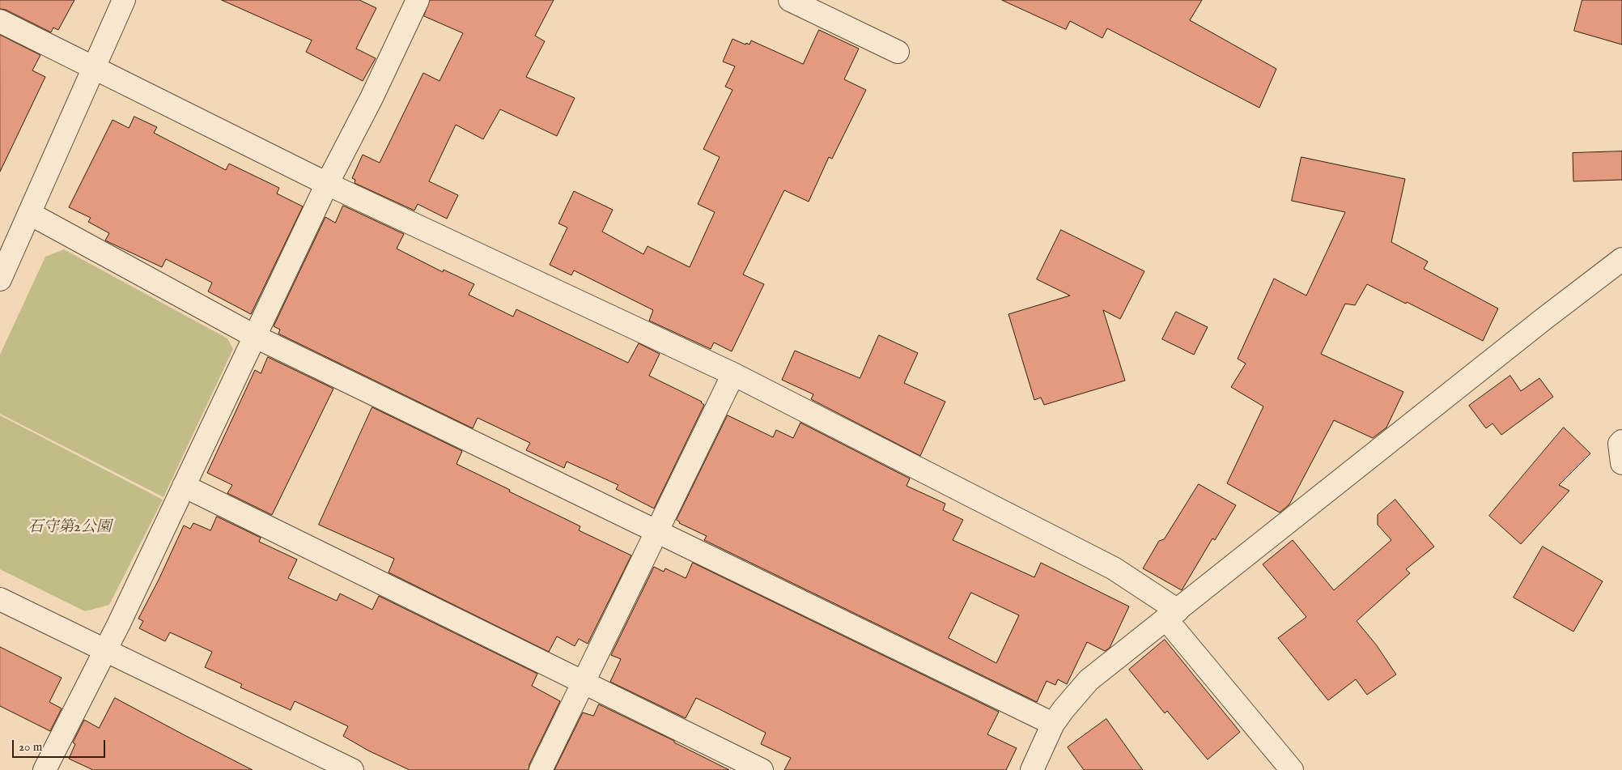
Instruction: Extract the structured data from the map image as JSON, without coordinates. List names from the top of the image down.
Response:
{
  "parks": ["石守第2公園"],
  "scale_bar": "20 m"
}
